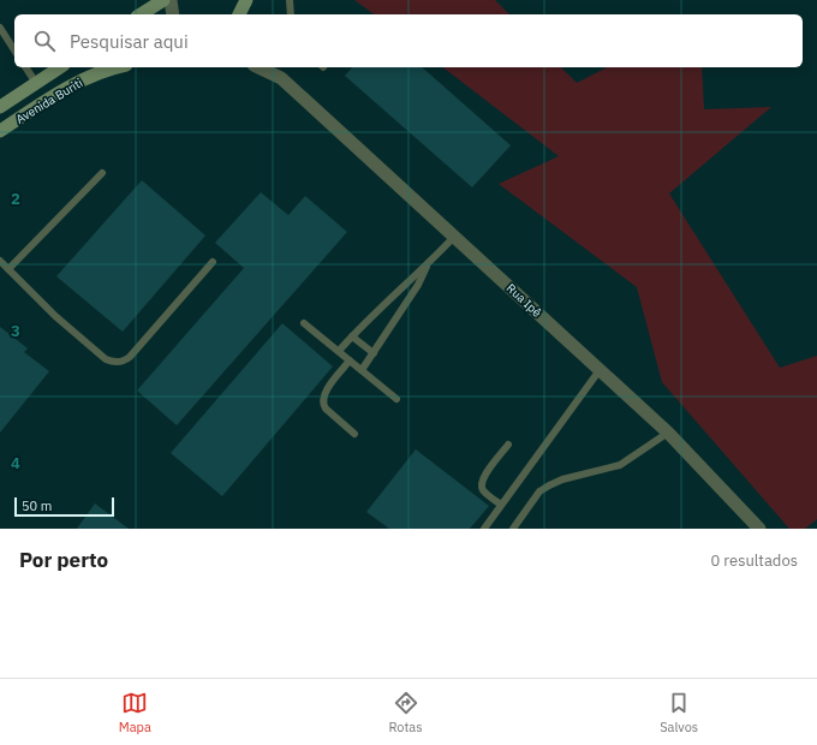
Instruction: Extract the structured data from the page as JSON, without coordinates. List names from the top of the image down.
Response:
{
  "streets": {
    "main road": ["Avenida Buriti"],
    "street": ["Rua Ipê"]
  },
  "scale_bar": "50 m",
  "page": {
    "search": "Pesquisar aqui",
    "scale": "50 m",
    "heading": ["Por perto", "0 resultados"],
    "nav": ["Mapa", "Rotas", "Salvos"]
  },
  "grid": {
    "rows": ["2", "3", "4"]
  }
}
